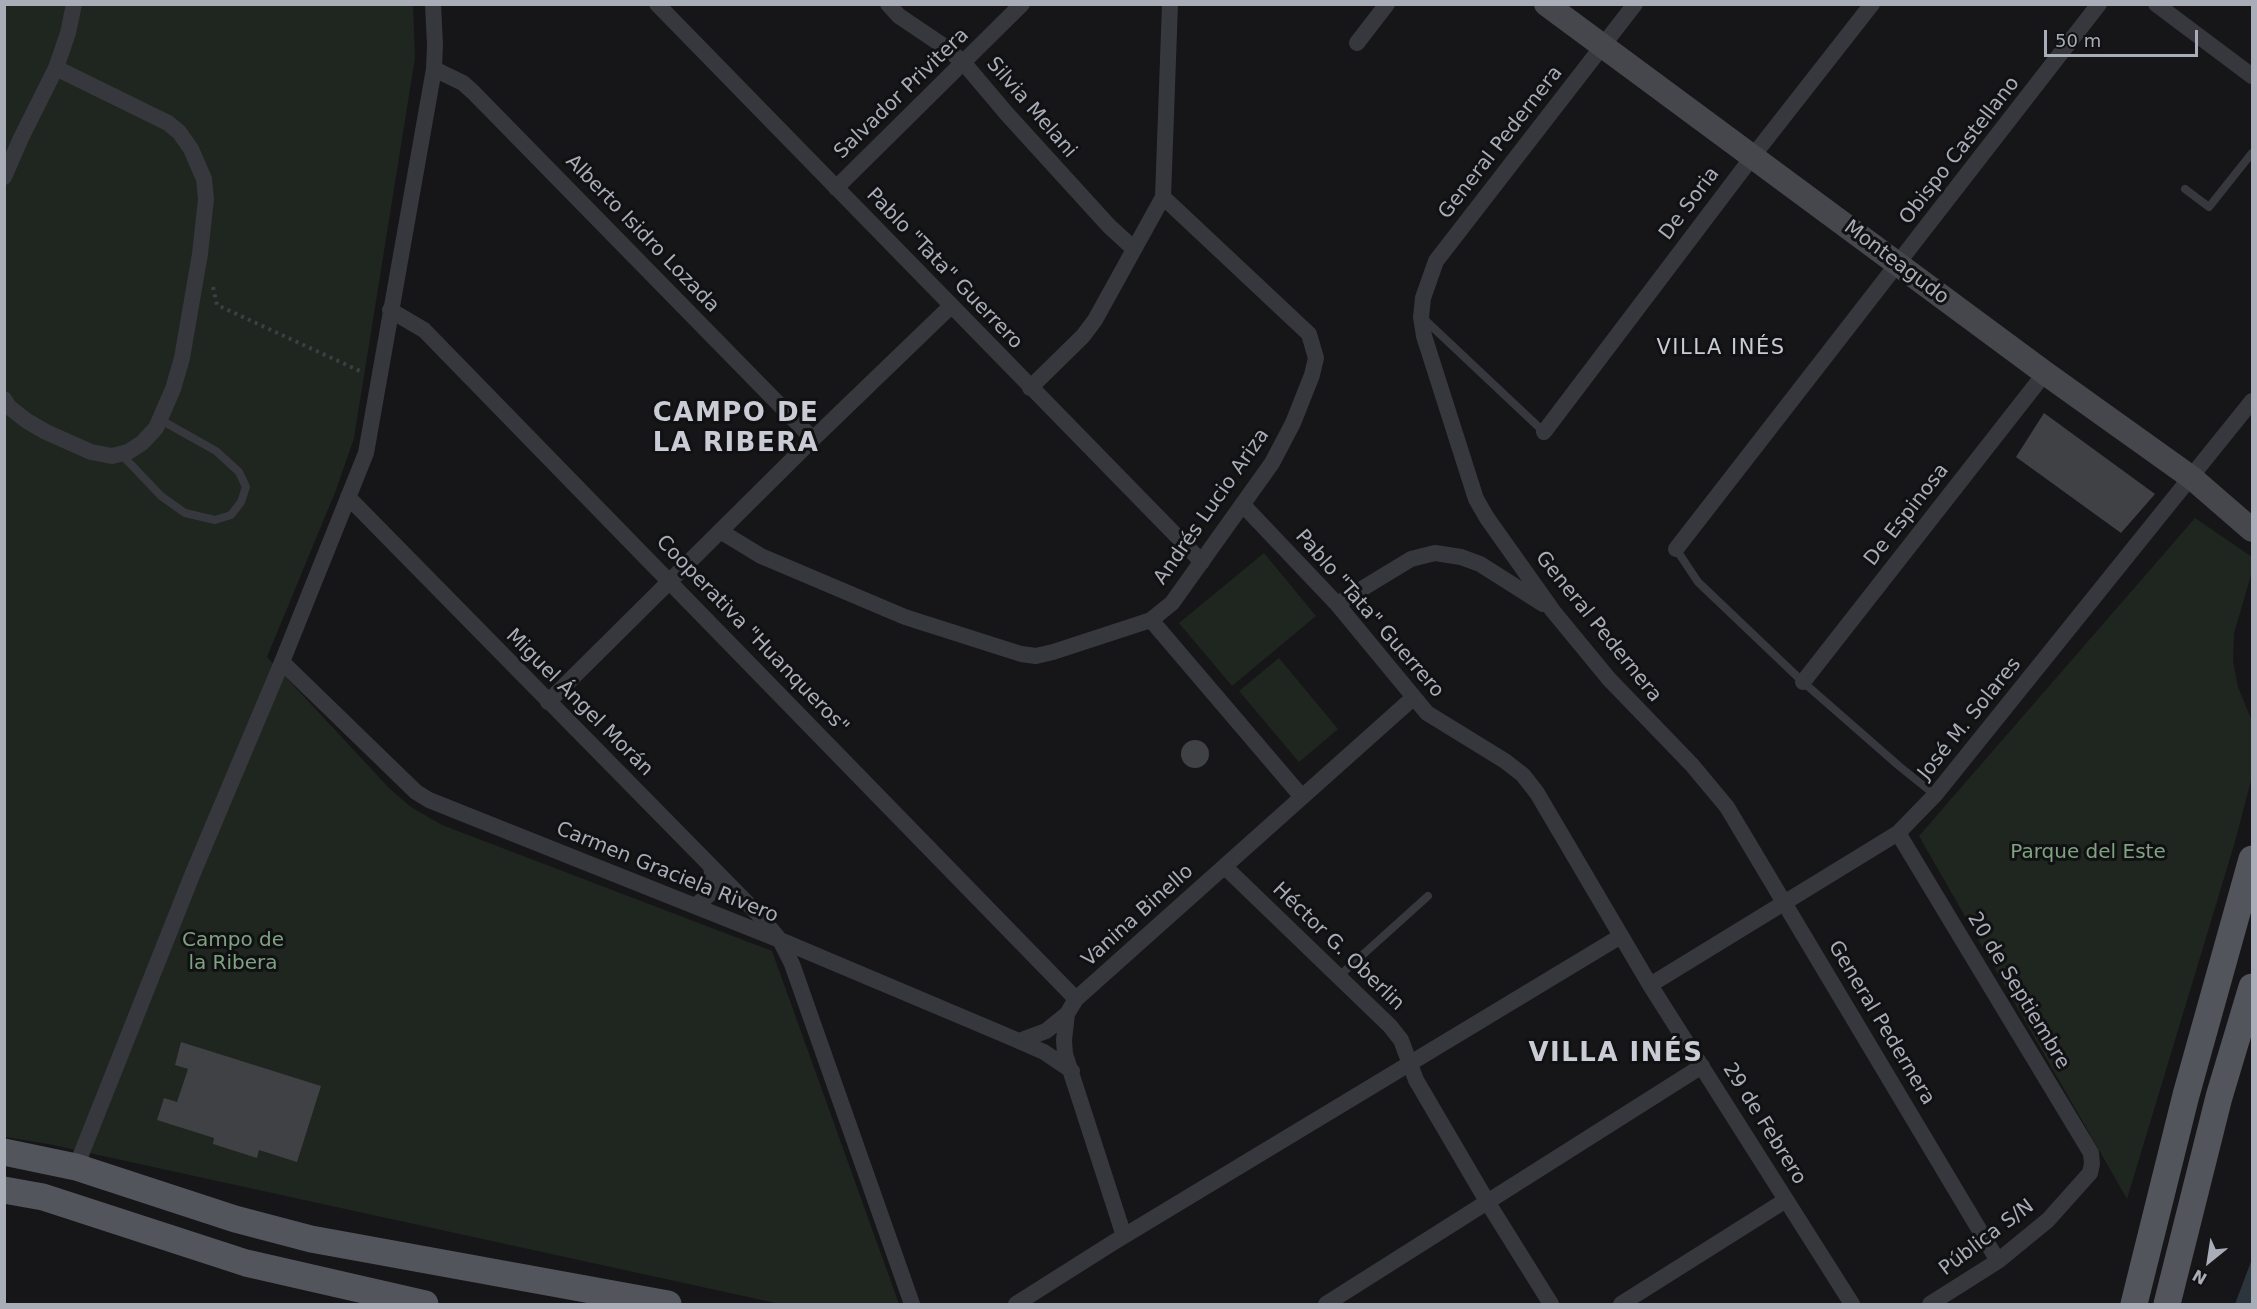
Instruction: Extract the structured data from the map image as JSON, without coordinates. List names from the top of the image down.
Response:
{
  "streets": {
    "street": [
      "Salvador Privitera",
      "Silvia Melani",
      "General Pedernera",
      "Obispo Castellano",
      "De Soria",
      "Alberto Isidro Lozada",
      "Monteagudo",
      "Pablo \"Tata\" Guerrero",
      "Andrés Lucio Ariza",
      "De Espinosa",
      "Cooperativa \"Huanqueros\"",
      "Miguel Ángel Morán",
      "José M. Solares",
      "Carmen Graciela Rivero",
      "Vanina Binello",
      "Héctor G. Oberlin",
      "20 de Septiembre",
      "29 de Febrero",
      "Pública S/N"
    ]
  },
  "crossings": [
    ["Salvador Privitera", "Silvia Melani"],
    ["Salvador Privitera", "Pablo \"Tata\" Guerrero"],
    ["General Pedernera", "Monteagudo"],
    ["General Pedernera", "José M. Solares"],
    ["General Pedernera", "Pública S/N"],
    ["Obispo Castellano", "Monteagudo"],
    ["De Soria", "Monteagudo"],
    ["Monteagudo", "De Espinosa"],
    ["Monteagudo", "José M. Solares"],
    ["Pablo \"Tata\" Guerrero", "Andrés Lucio Ariza"],
    ["Pablo \"Tata\" Guerrero", "Vanina Binello"],
    ["Pablo \"Tata\" Guerrero", "29 de Febrero"],
    ["Cooperativa \"Huanqueros\"", "Vanina Binello"],
    ["Miguel Ángel Morán", "Carmen Graciela Rivero"],
    ["José M. Solares", "20 de Septiembre"],
    ["José M. Solares", "29 de Febrero"],
    ["Carmen Graciela Rivero", "Vanina Binello"],
    ["Vanina Binello", "Héctor G. Oberlin"],
    ["20 de Septiembre", "Pública S/N"]
  ],
  "districts": ["VILLA INÉS", "CAMPO DE LA RIBERA", "VILLA INÉS"],
  "parks": ["Parque del Este", "Campo de la Ribera"],
  "scale_bar": "50 m",
  "north": "bottom left"
}
